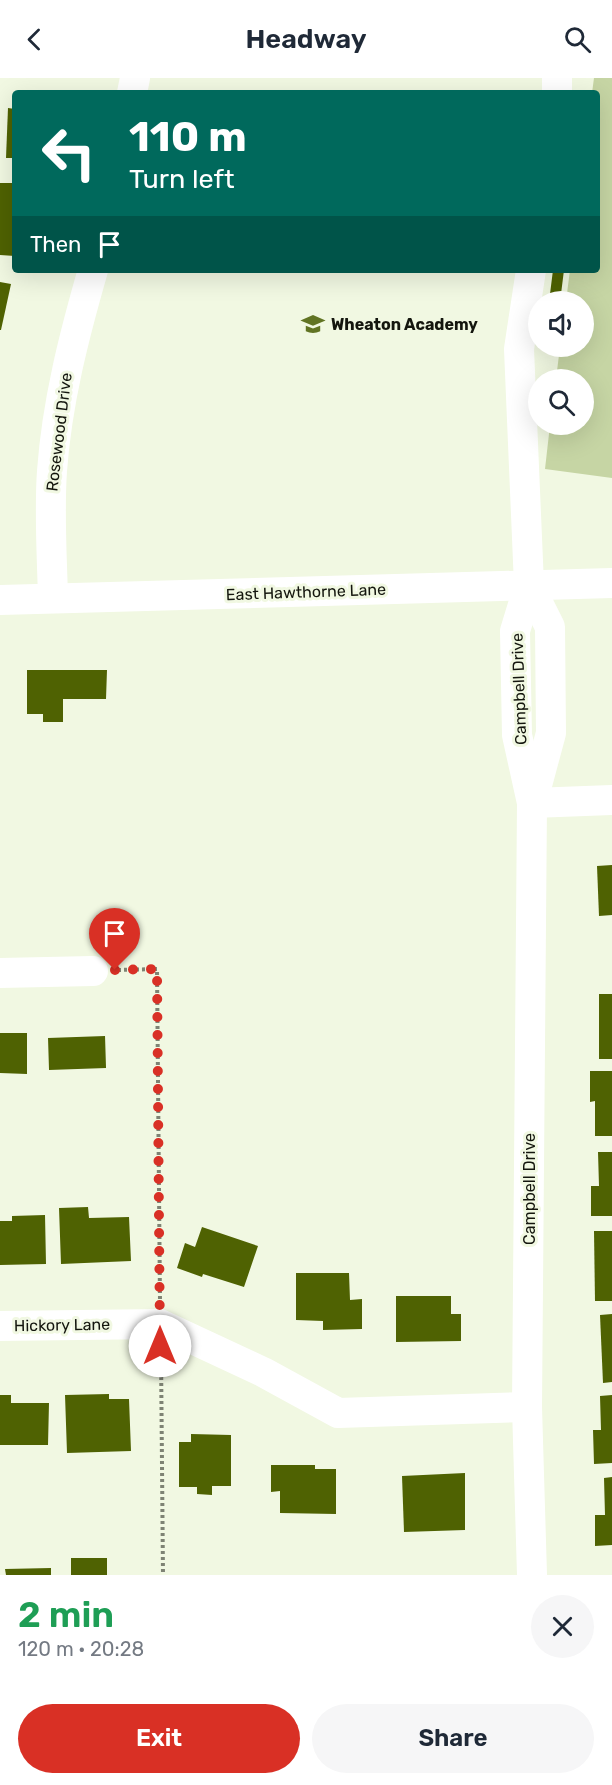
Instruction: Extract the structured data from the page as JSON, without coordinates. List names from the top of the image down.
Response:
{
  "streets": {
    "street": [
      "Rosewood Drive",
      "East Hawthorne Lane",
      "Campbell Drive",
      "Hickory Lane"
    ]
  },
  "crossings": [
    ["Rosewood Drive", "East Hawthorne Lane"],
    ["East Hawthorne Lane", "Campbell Drive"]
  ],
  "places": {
    "school or university": ["Wheaton Academy"]
  },
  "page": {
    "header": "Headway",
    "turn": ["110 m", "Turn left"],
    "then": "Then",
    "heading": ["2 min", "120 m · 20:28"],
    "buttons": ["Exit", "Share"]
  }
}
